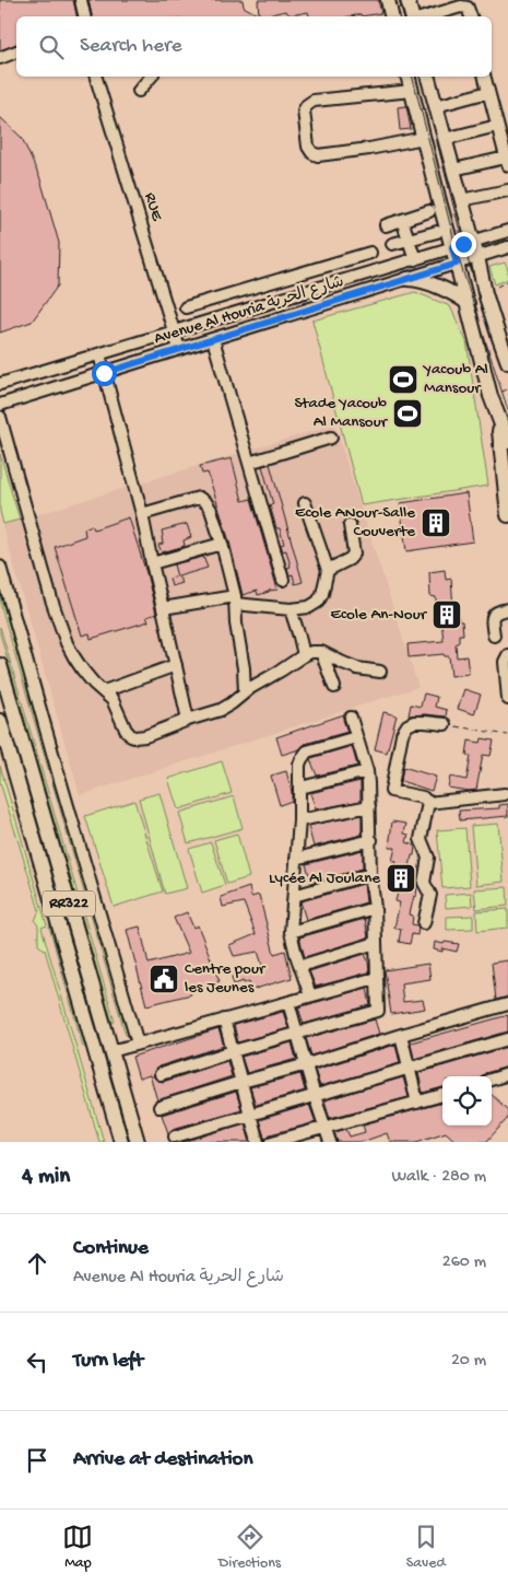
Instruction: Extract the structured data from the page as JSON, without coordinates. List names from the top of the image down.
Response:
{
  "streets": {
    "main road": ["RR322"],
    "street": ["RUE", "Avenue Al Houria شارع الحرية"]
  },
  "crossings": [
    ["RUE", "Avenue Al Houria شارع الحرية"]
  ],
  "places": {
    "sports": ["Yacoub Al Mansour", "Stade Yacoub Al Mansour"],
    "building": ["Ecole ANour-Salle Couverte", "Ecole An-Nour", "Lycée Al Joulane"],
    "public building": ["Centre pour les Jeunes"]
  },
  "page": {
    "search": "Search here",
    "heading": ["4 min", "Walk · 280 m"],
    "list": [
      ["Continue", "Avenue Al Houria شارع الحرية", "260 m"],
      ["Turn left", "20 m"],
      "Arrive at destination"
    ],
    "nav": ["Map", "Directions", "Saved"]
  }
}
